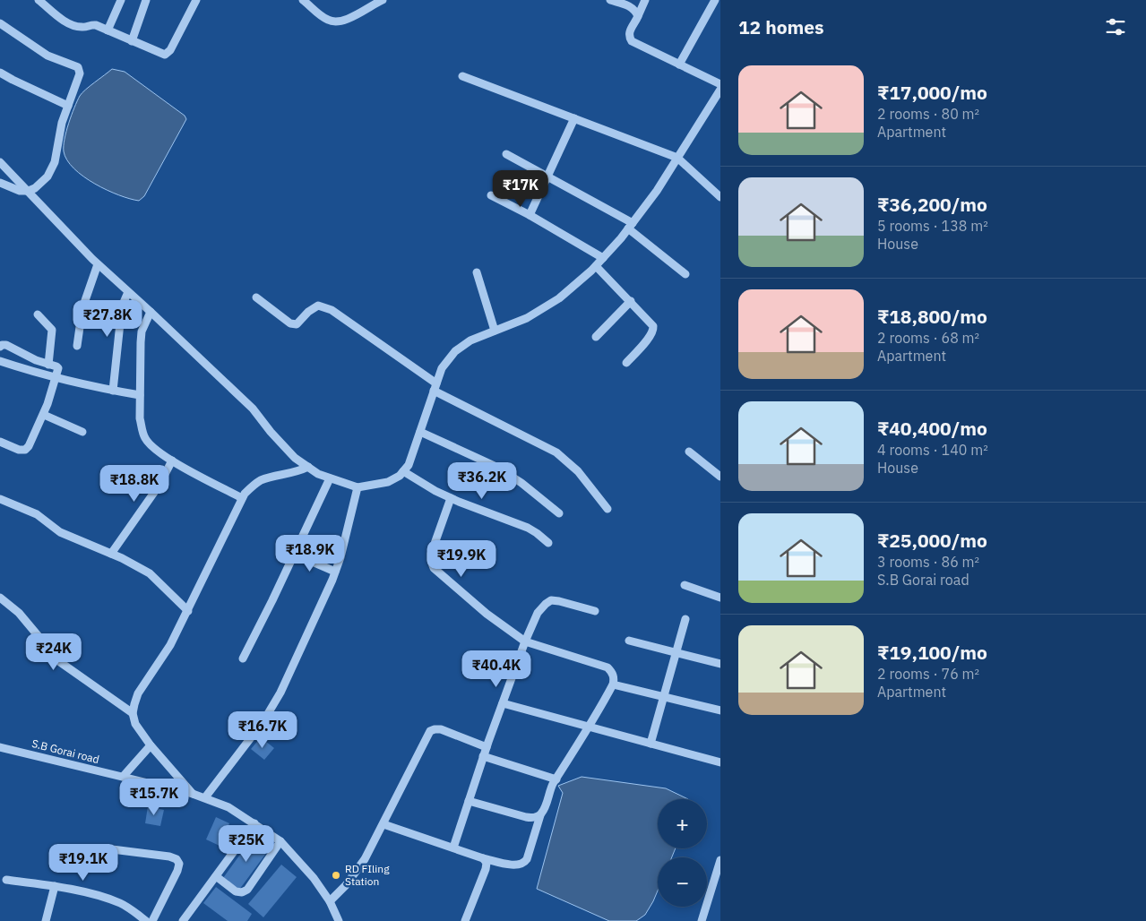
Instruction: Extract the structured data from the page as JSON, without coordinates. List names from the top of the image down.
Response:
{
  "streets": {
    "street": ["S.B Gorai road"]
  },
  "places": ["RD FIling Station"],
  "page": {
    "heading": "12 homes",
    "list": [
      {
        "name": "₹17,000/mo",
        "note": "2 rooms · 80 m² · Apartment"
      },
      {
        "name": "₹36,200/mo",
        "note": "5 rooms · 138 m² · House"
      },
      {
        "name": "₹18,800/mo",
        "note": "2 rooms · 68 m² · Apartment"
      },
      {
        "name": "₹40,400/mo",
        "note": "4 rooms · 140 m² · House"
      },
      {
        "name": "₹25,000/mo",
        "note": "3 rooms · 86 m² · S.B Gorai road"
      },
      {
        "name": "₹19,100/mo",
        "note": "2 rooms · 76 m² · Apartment"
      }
    ],
    "price": [
      "₹17K",
      "₹27.8K",
      "₹36.2K",
      "₹18.8K",
      "₹18.9K",
      "₹19.9K",
      "₹24K",
      "₹40.4K",
      "₹16.7K",
      "₹15.7K",
      "₹25K",
      "₹19.1K"
    ],
    "map_buttons": ["+", "−"]
  }
}
